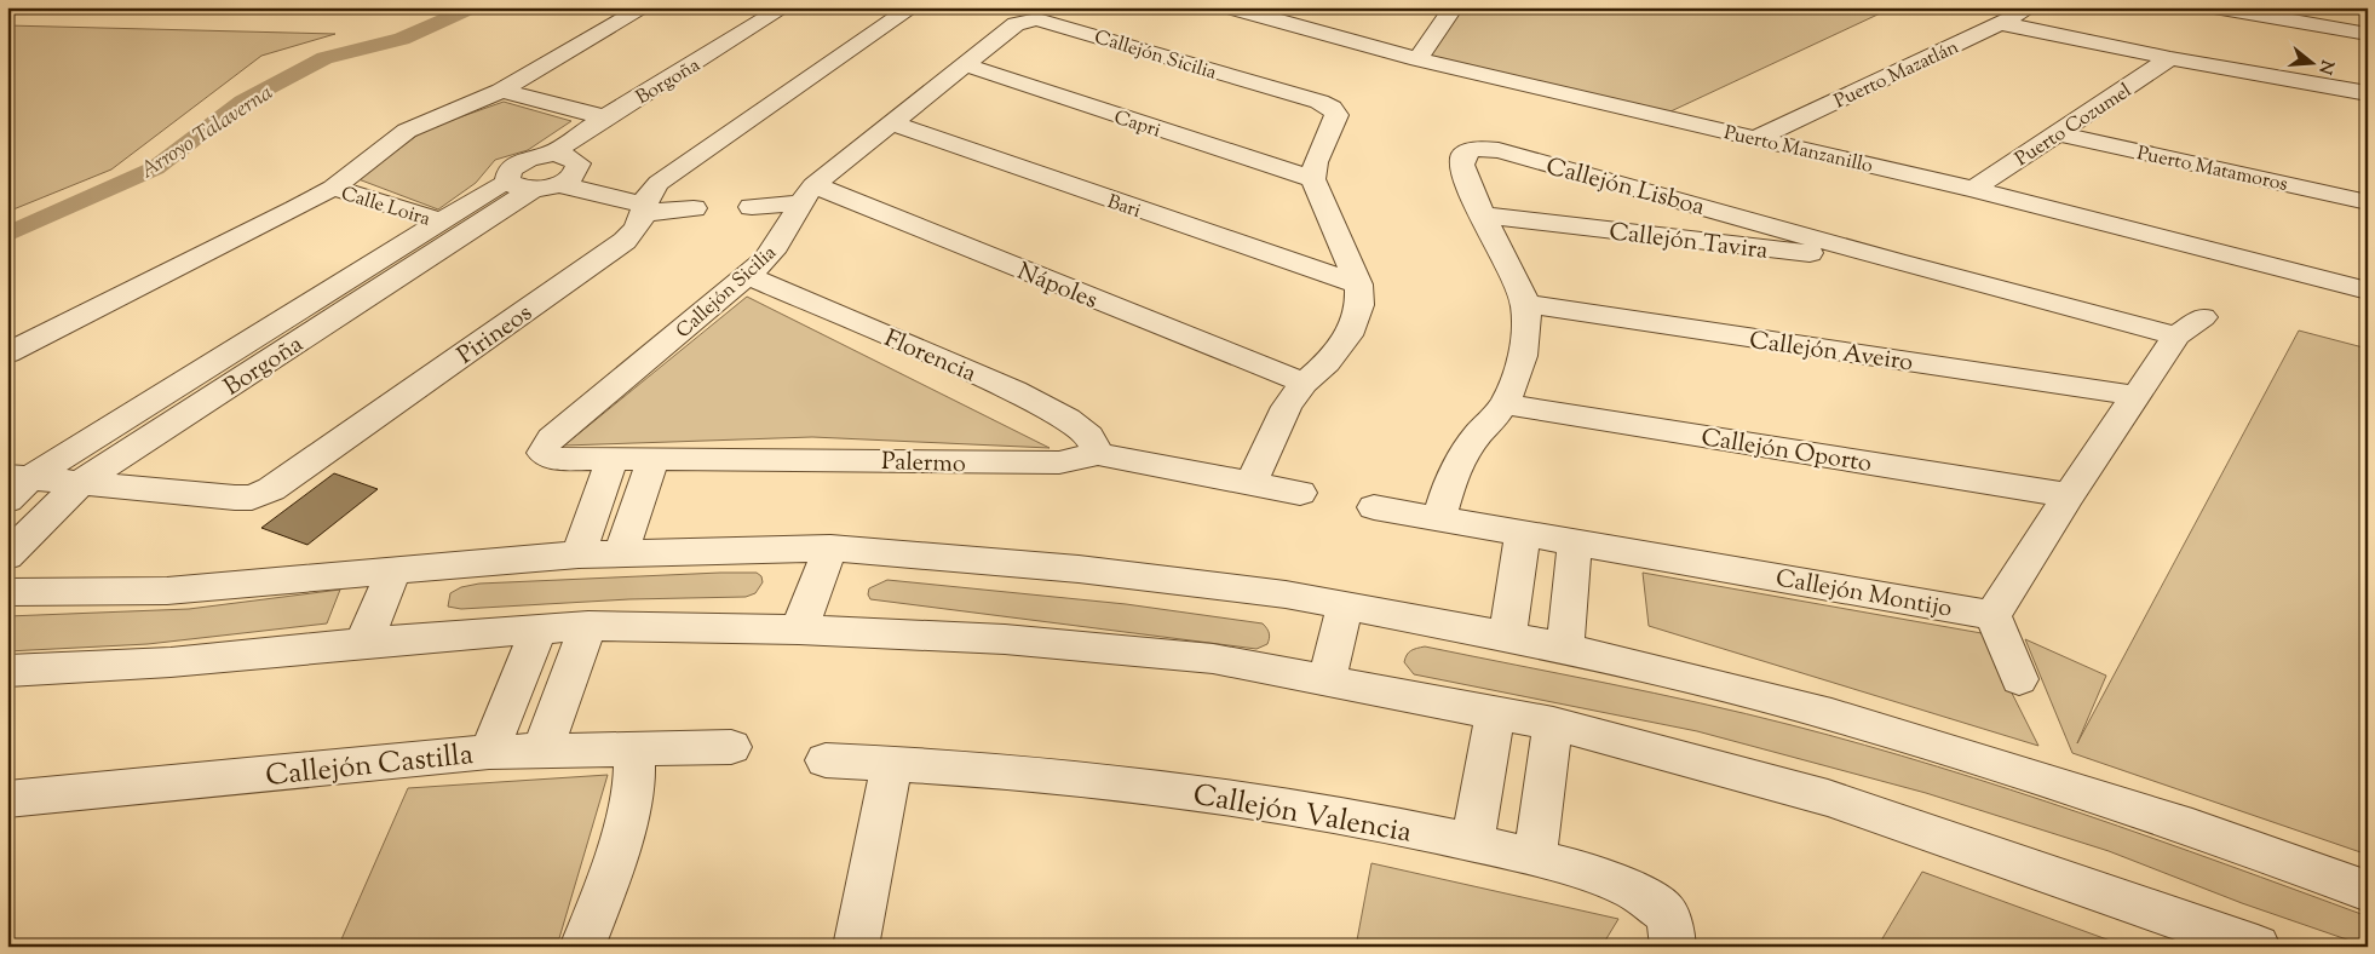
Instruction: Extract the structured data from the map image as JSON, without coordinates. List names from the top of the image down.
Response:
{
  "streets": {
    "street": [
      "Callejón Sicilia",
      "Puerto Mazatlán",
      "Borgoña",
      "Capri",
      "Puerto Cozumel",
      "Puerto Manzanillo",
      "Puerto Matamoros",
      "Callejón Lisboa",
      "Calle Loira",
      "Bari",
      "Callejón Tavira",
      "Nápoles",
      "Pirineos",
      "Callejón Aveiro",
      "Florencia",
      "Callejón Oporto",
      "Palermo",
      "Callejón Montijo",
      "Callejón Castilla",
      "Callejón Valencia"
    ]
  },
  "crossings": [
    ["Callejón Sicilia", "Capri"],
    ["Callejón Sicilia", "Bari"],
    ["Callejón Sicilia", "Nápoles"],
    ["Callejón Sicilia", "Florencia"],
    ["Callejón Sicilia", "Palermo"],
    ["Puerto Mazatlán", "Puerto Manzanillo"],
    ["Borgoña", "Calle Loira"],
    ["Borgoña", "Pirineos"],
    ["Puerto Cozumel", "Puerto Manzanillo"],
    ["Puerto Cozumel", "Puerto Matamoros"],
    ["Callejón Lisboa", "Callejón Tavira"],
    ["Callejón Lisboa", "Callejón Aveiro"],
    ["Callejón Lisboa", "Callejón Oporto"],
    ["Callejón Lisboa", "Callejón Montijo"],
    ["Florencia", "Palermo"]
  ],
  "water": ["Arroyo Talaverna"],
  "north": "right"
}
